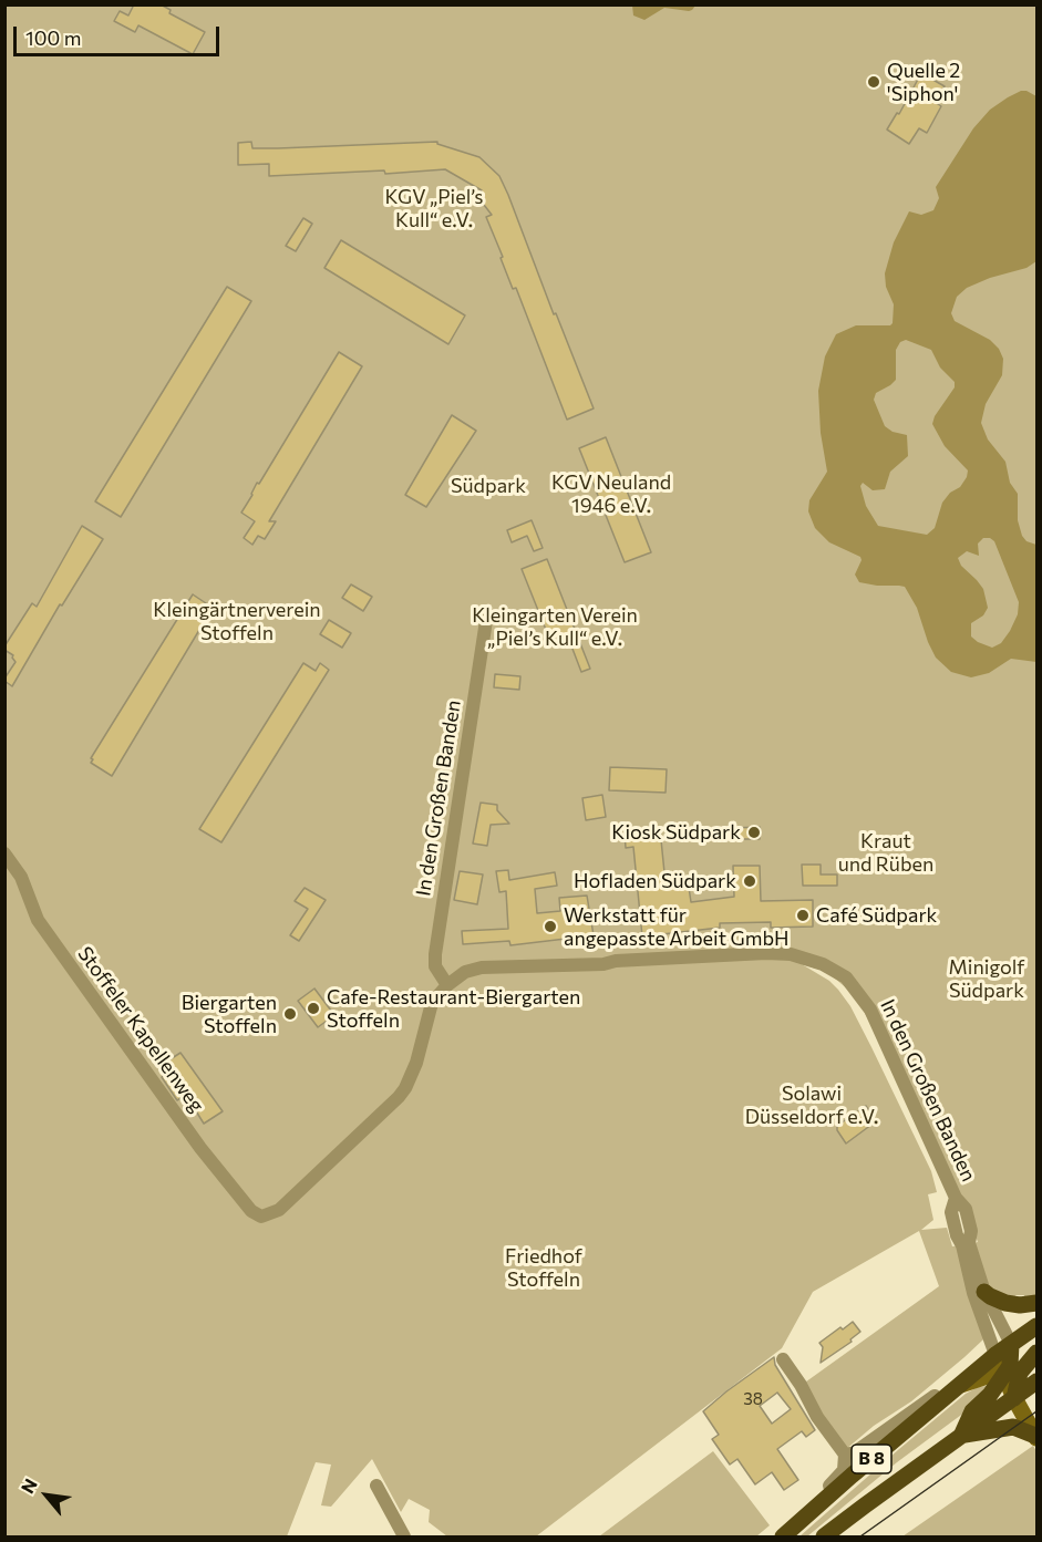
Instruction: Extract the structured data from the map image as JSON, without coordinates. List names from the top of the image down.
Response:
{
  "streets": {
    "main road": ["B 8"],
    "street": ["In den Großen Banden", "Stoffeler Kapellenweg"]
  },
  "crossings": [
    ["In den Großen Banden", "Stoffeler Kapellenweg"],
    ["In den Großen Banden", "B 8"]
  ],
  "parks": [
    "KGV „Piel’s Kull“ e.V.",
    "KGV Neuland 1946 e.V.",
    "Südpark",
    "Kleingärtnerverein Stoffeln",
    "Kleingarten Verein „Piel’s Kull“ e.V.",
    "Kraut und Rüben",
    "Minigolf Südpark",
    "Solawi Düsseldorf e.V.",
    "Friedhof Stoffeln"
  ],
  "places": [
    "Quelle 2 'Siphon'",
    "Kiosk Südpark",
    "Hofladen Südpark",
    "Café Südpark",
    "Werkstatt für angepasste Arbeit GmbH",
    "Cafe-Restaurant-Biergarten Stoffeln",
    "Biergarten Stoffeln"
  ],
  "house_numbers": ["38"],
  "scale_bar": "100 m",
  "north": "top left"
}
